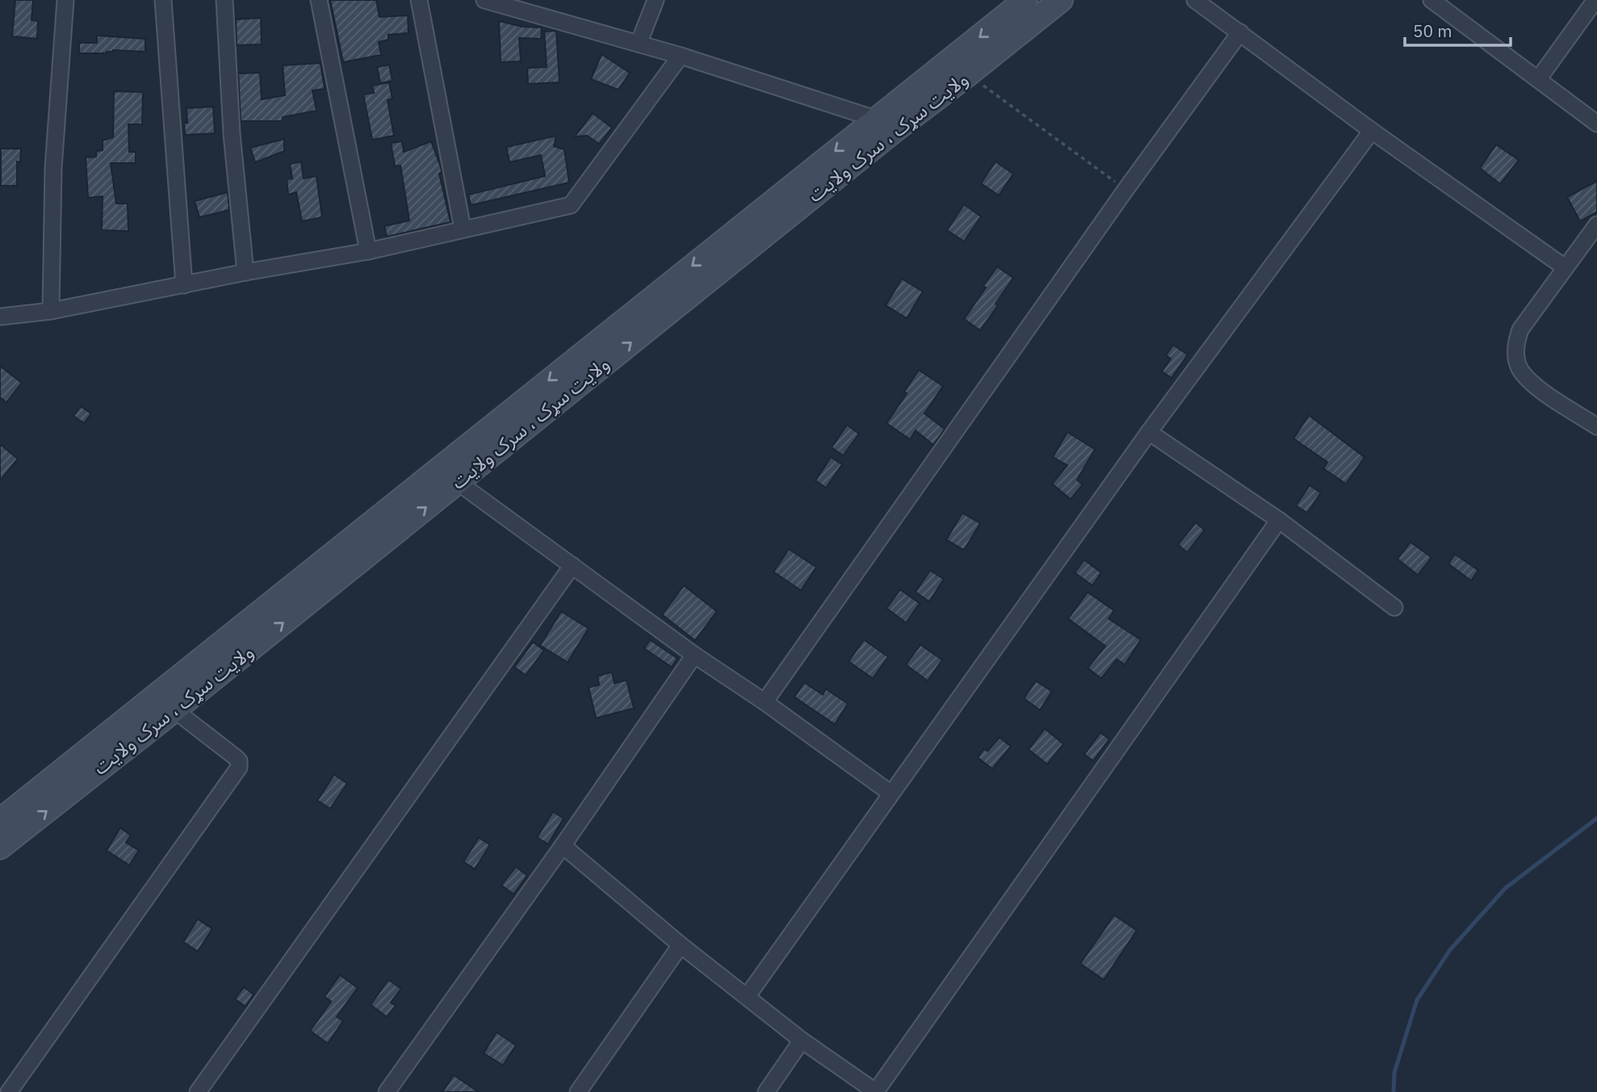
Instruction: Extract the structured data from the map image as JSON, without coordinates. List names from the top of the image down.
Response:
{
  "streets": {
    "main road": ["ولایت سړک ، سرک ولایت"]
  },
  "scale_bar": "50 m"
}
